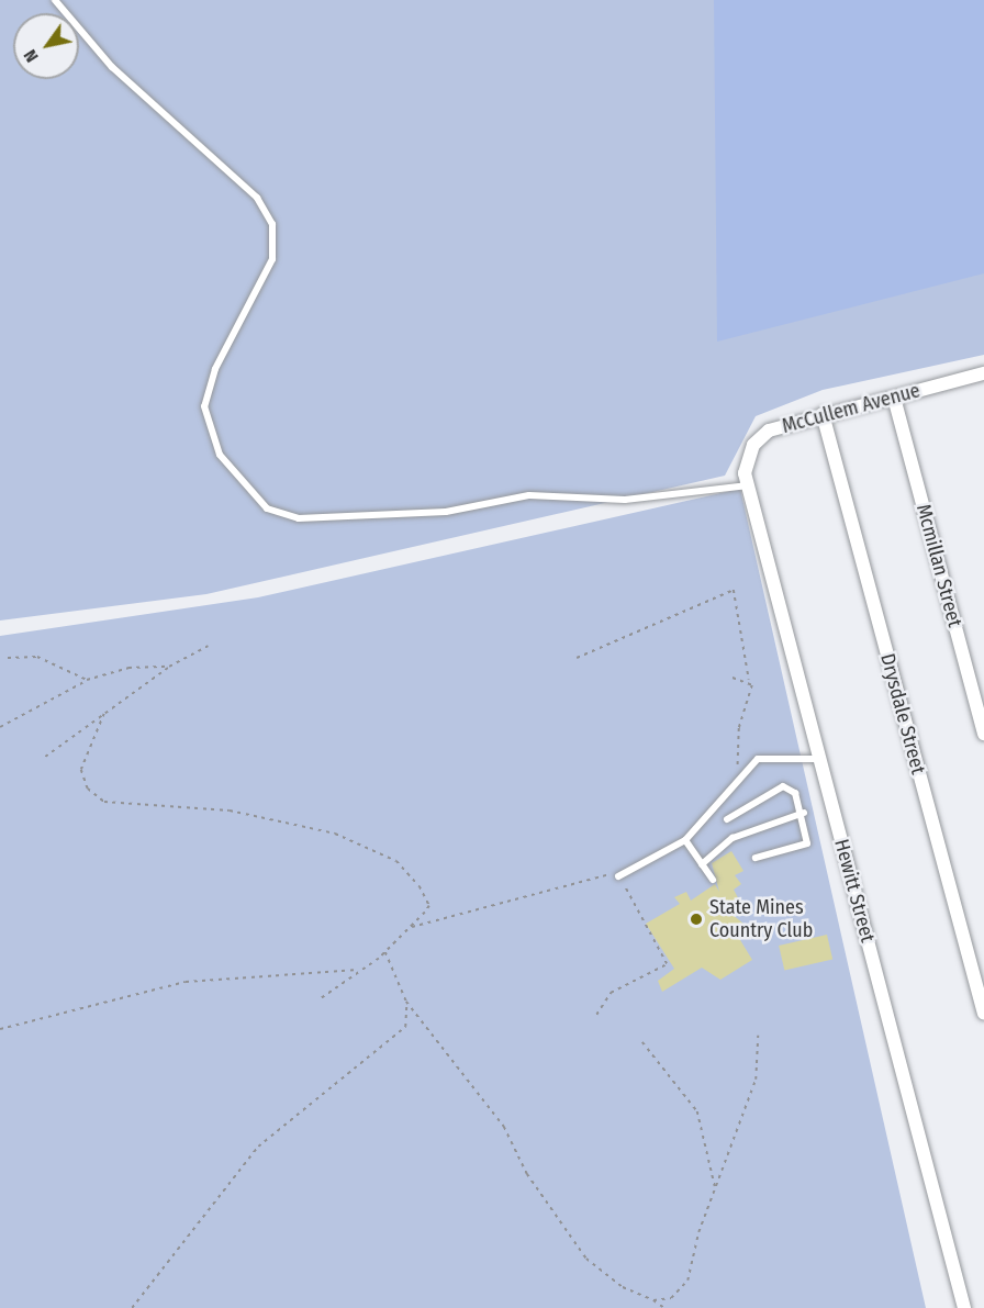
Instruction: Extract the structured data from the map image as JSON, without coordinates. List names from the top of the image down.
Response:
{
  "streets": {
    "street": [
      "McCullem Avenue",
      "Mcmillan Street",
      "Drysdale Street",
      "Hewitt Street"
    ]
  },
  "crossings": [
    ["McCullem Avenue", "Mcmillan Street"],
    ["McCullem Avenue", "Drysdale Street"],
    ["McCullem Avenue", "Hewitt Street"]
  ],
  "places": ["State Mines Country Club"],
  "north": "bottom left"
}
